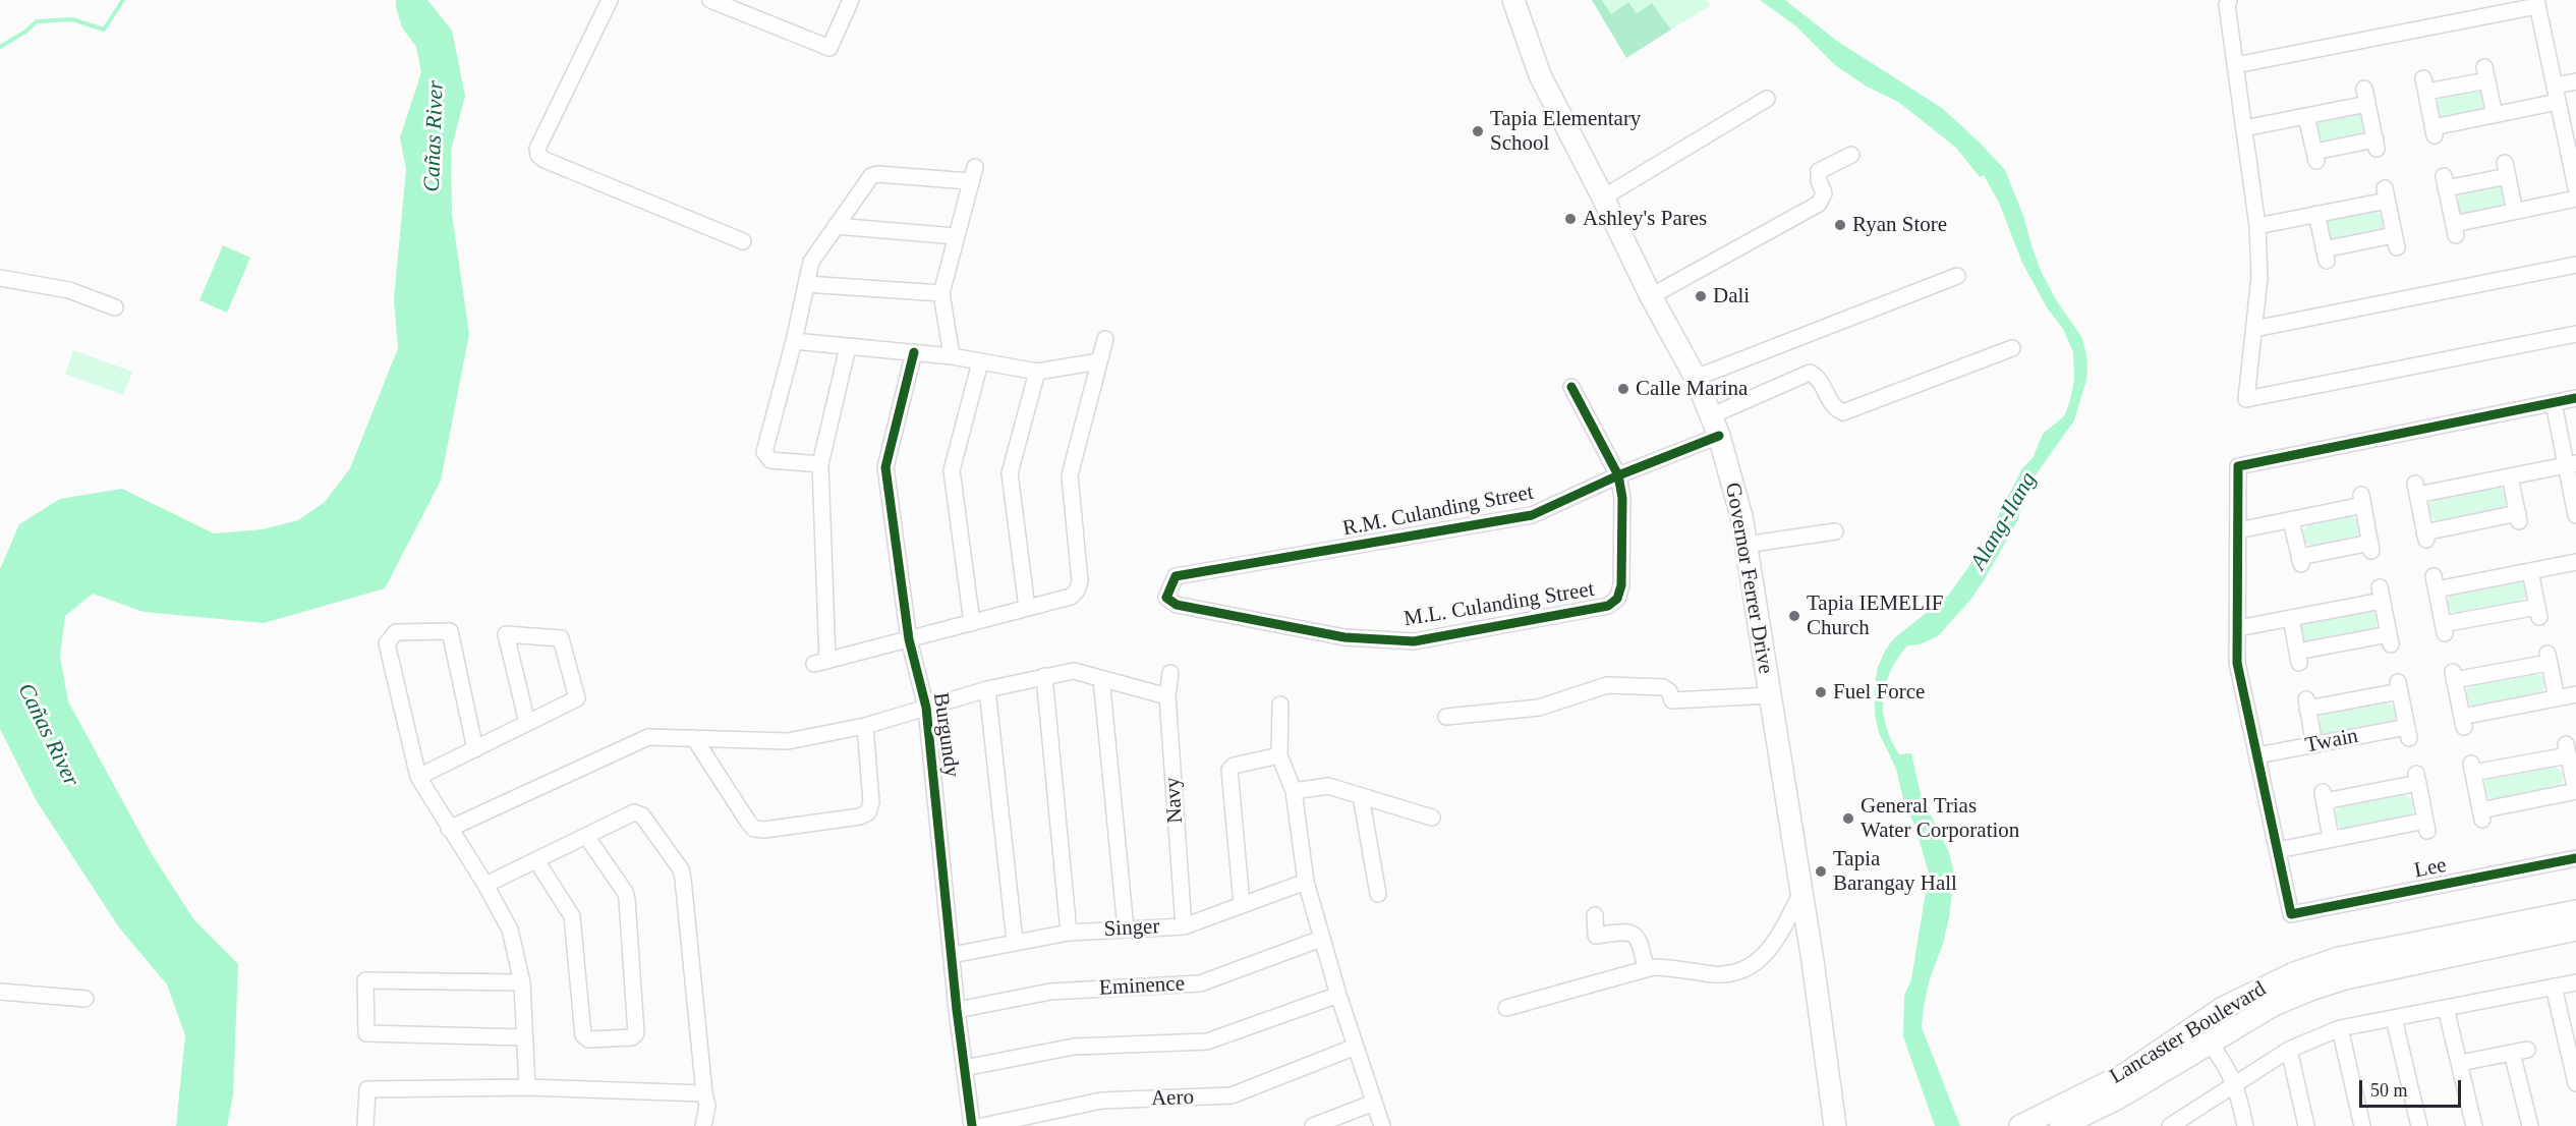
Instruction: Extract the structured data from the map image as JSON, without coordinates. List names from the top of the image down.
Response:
{
  "streets": {
    "main road": ["Governor Ferrer Drive", "Lancaster Boulevard"],
    "street": [
      "R.M. Culanding Street",
      "M.L. Culanding Street",
      "Burgundy",
      "Twain",
      "Navy",
      "Lee",
      "Singer",
      "Eminence",
      "Aero"
    ]
  },
  "crossings": [
    ["R.M. Culanding Street", "Governor Ferrer Drive"],
    ["R.M. Culanding Street", "M.L. Culanding Street"],
    ["Burgundy", "Singer"],
    ["Burgundy", "Eminence"],
    ["Navy", "Singer"]
  ],
  "water": ["Cañas River", "Alang-Ilang"],
  "places": [
    "Tapia Elementary School",
    "Ashley's Pares",
    "Ryan Store",
    "Dali",
    "Calle Marina",
    "Tapia IEMELIF Church",
    "Fuel Force",
    "General Trias Water Corporation",
    "Tapia Barangay Hall"
  ],
  "scale_bar": "50 m"
}
